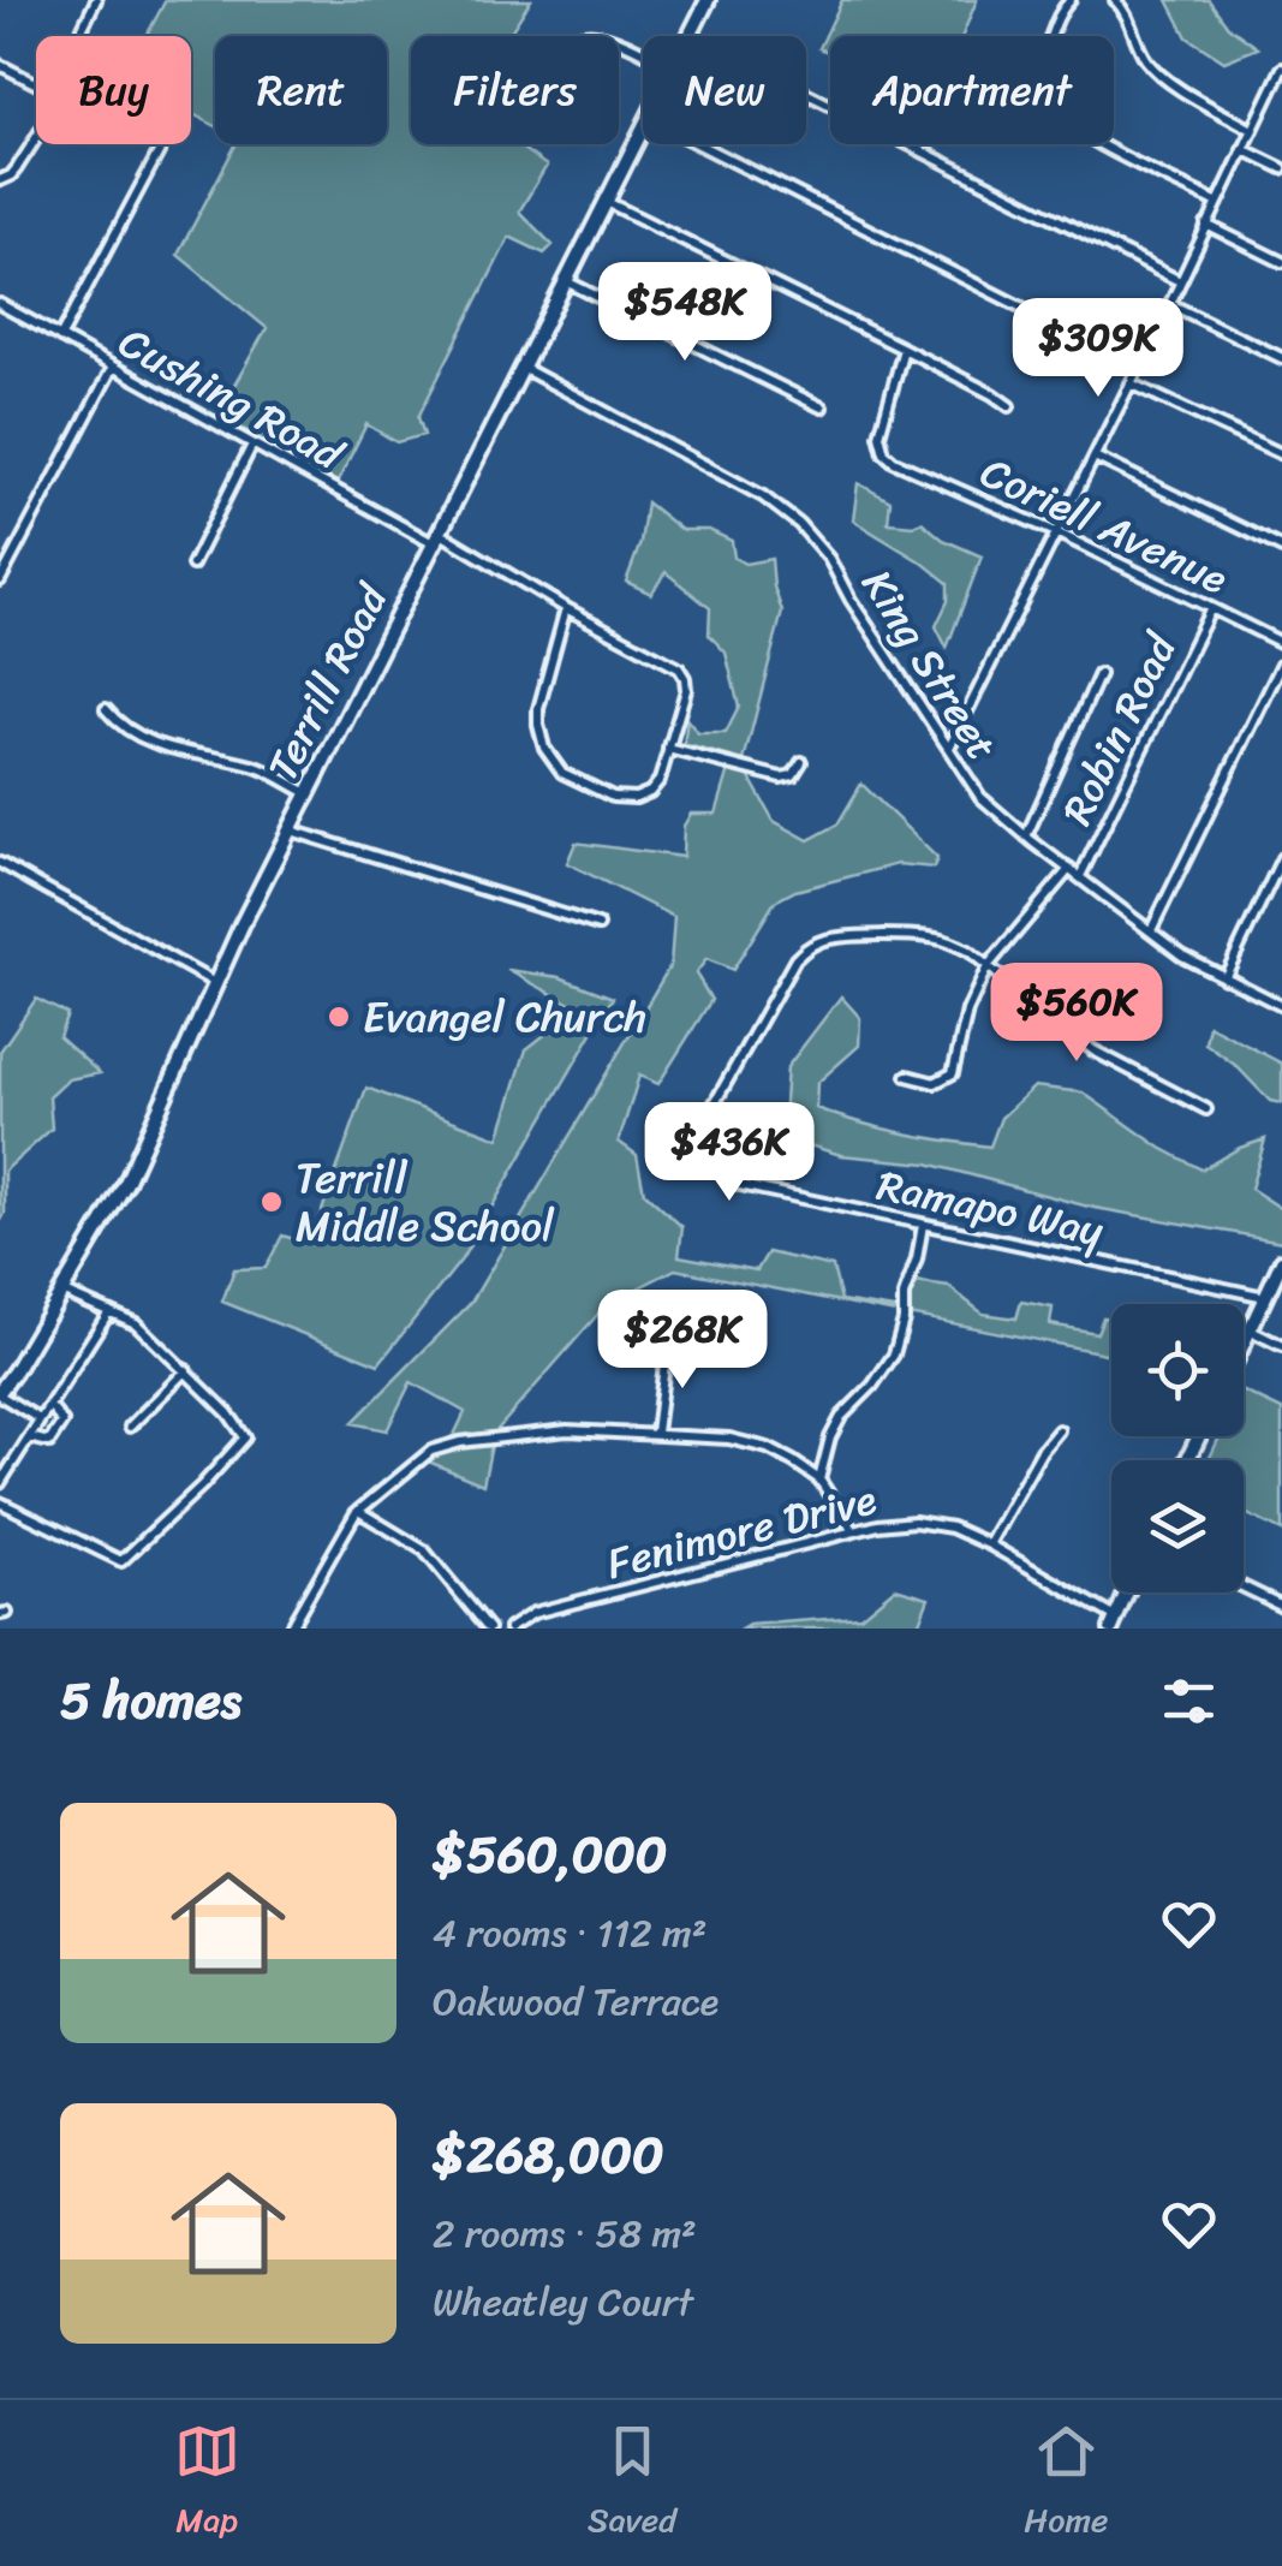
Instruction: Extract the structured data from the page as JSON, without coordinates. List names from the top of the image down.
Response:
{
  "streets": {
    "street": [
      "Cushing Road",
      "Coriell Avenue",
      "King Street",
      "Terrill Road",
      "Robin Road",
      "Ramapo Way",
      "Fenimore Drive"
    ]
  },
  "crossings": [
    ["Cushing Road", "Terrill Road"],
    ["Coriell Avenue", "Robin Road"],
    ["King Street", "Terrill Road"],
    ["King Street", "Robin Road"]
  ],
  "places": ["Evangel Church", "Terrill Middle School"],
  "page": {
    "chip": [
      "Buy",
      "Rent",
      "Filters",
      "New",
      "Apartment"
    ],
    "price": [
      "$548K",
      "$309K",
      "$560K",
      "$436K",
      "$268K"
    ],
    "heading": "5 homes",
    "list": [
      {
        "name": "$560,000",
        "note": "4 rooms · 112 m² · Oakwood Terrace"
      },
      {
        "name": "$268,000",
        "note": "2 rooms · 58 m² · Wheatley Court"
      }
    ],
    "tabs": ["Map", "Saved", "Home"]
  }
}
